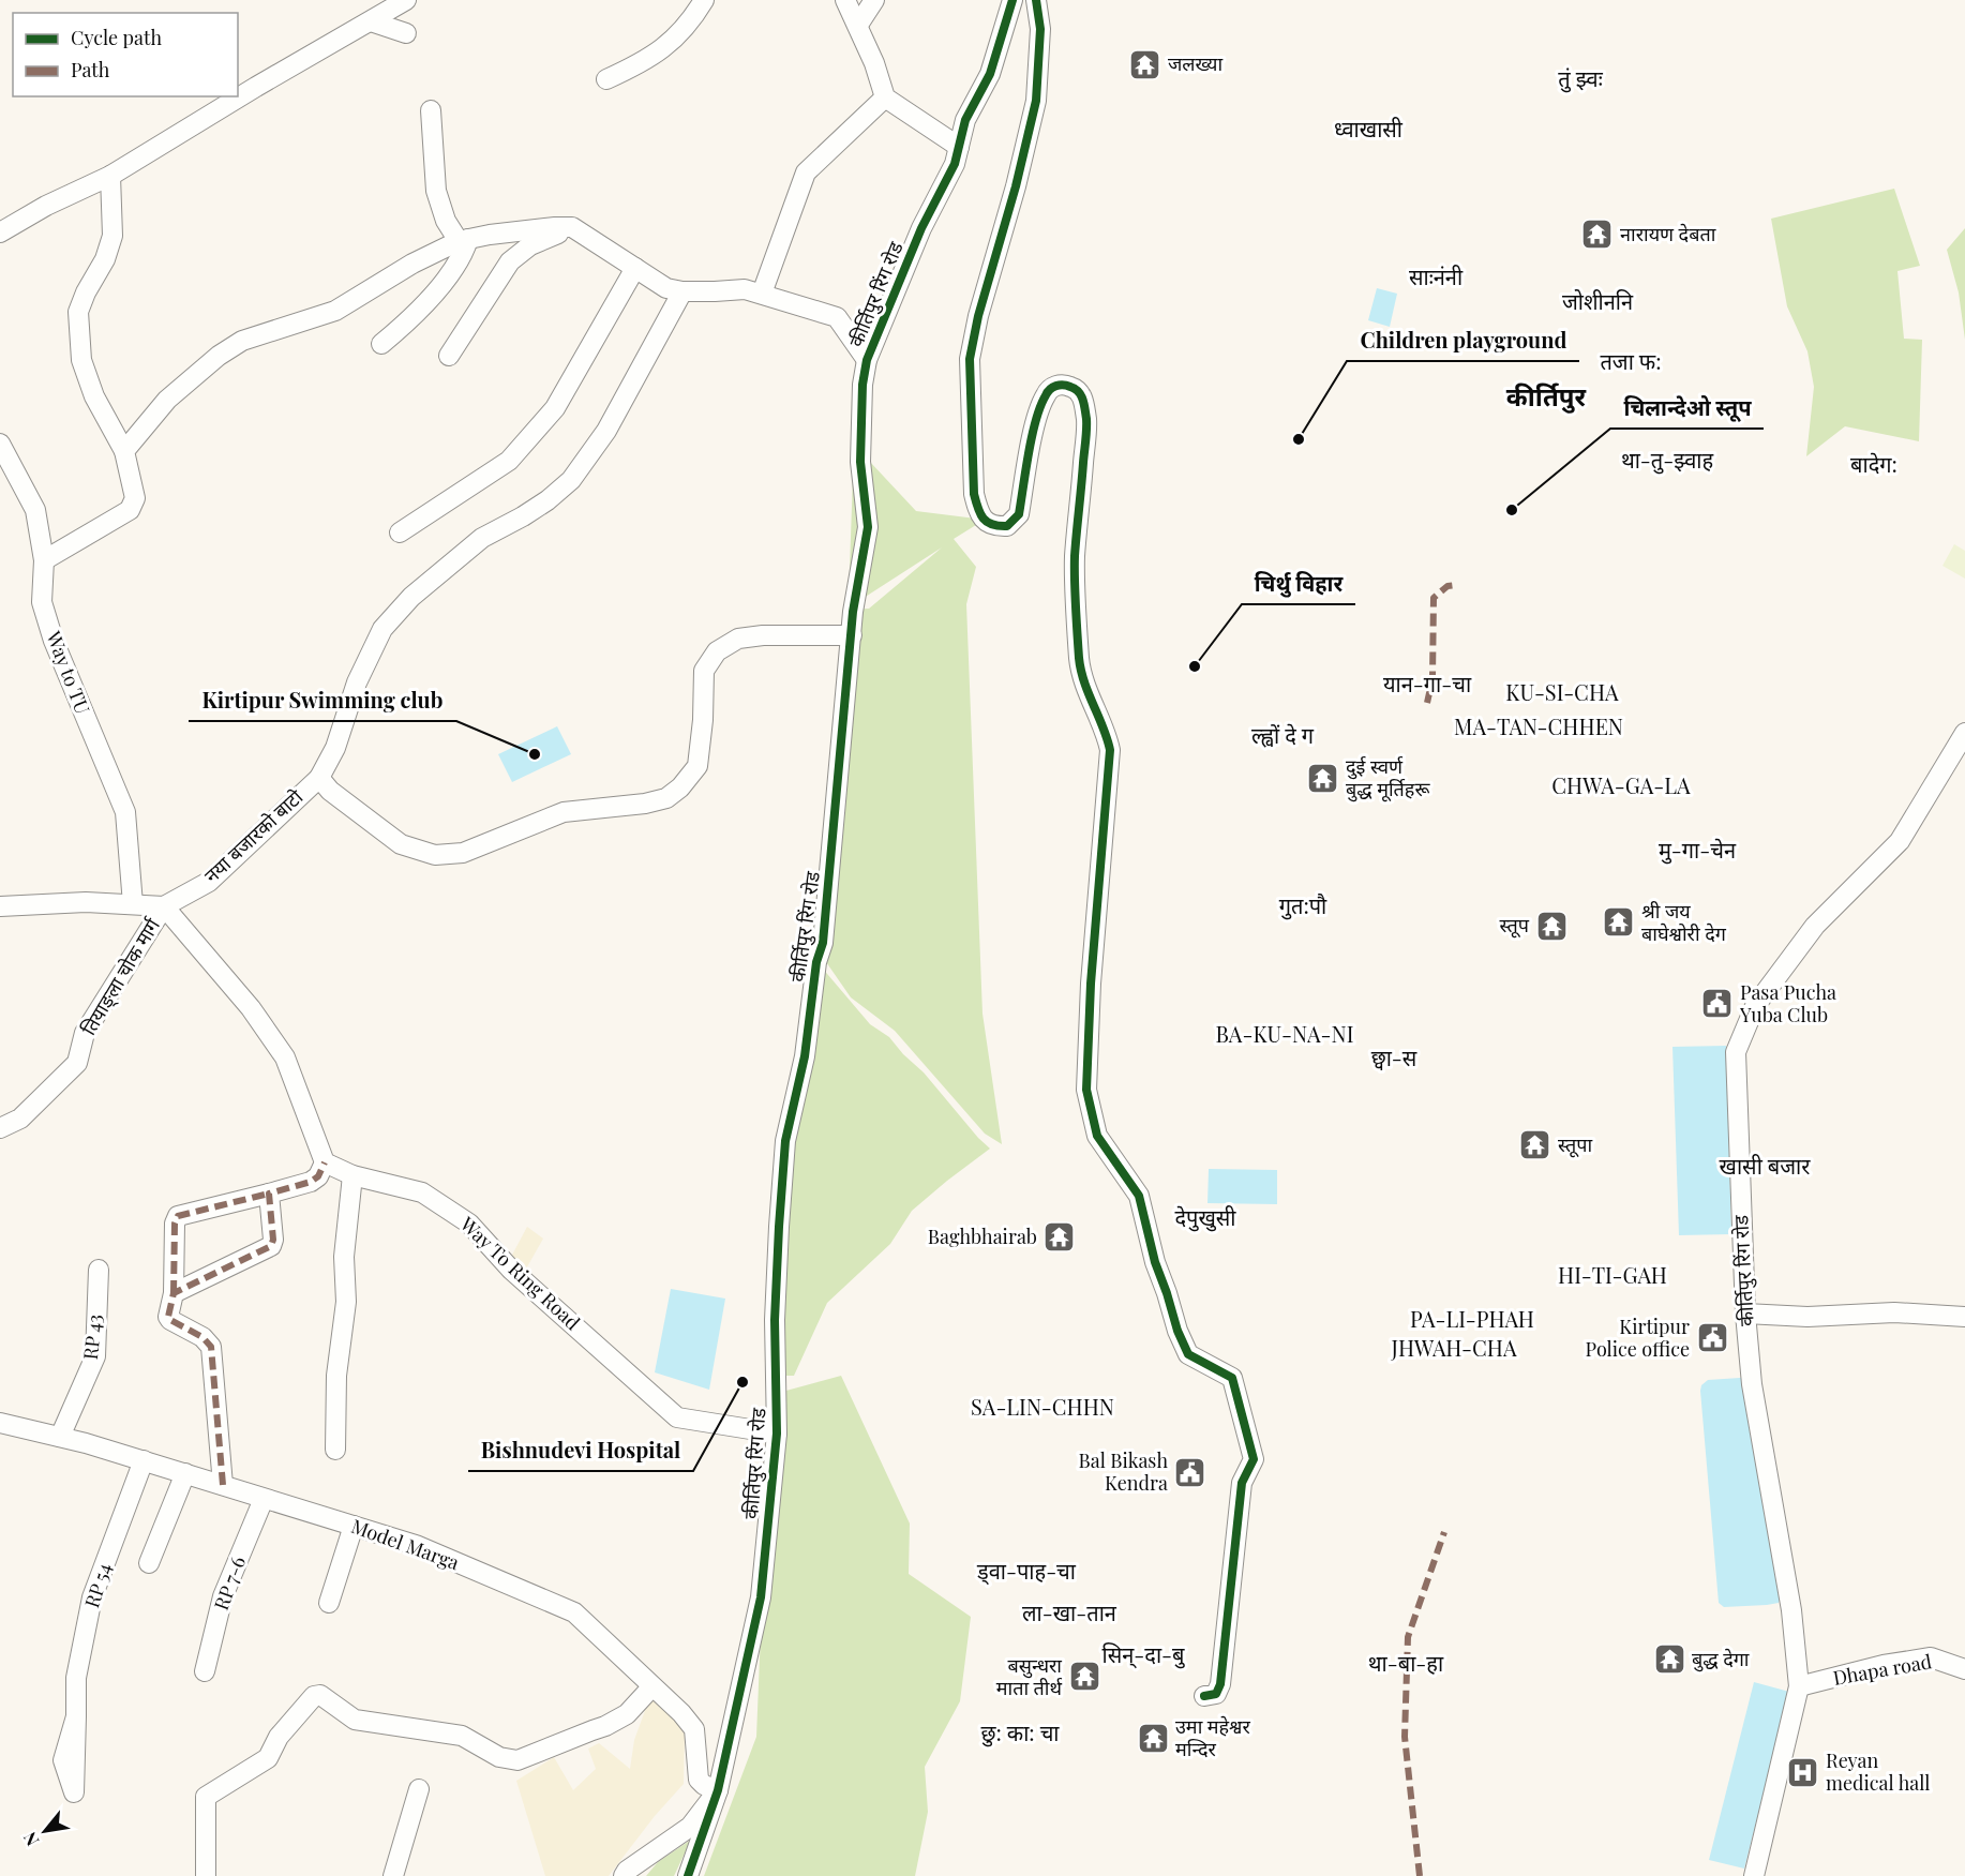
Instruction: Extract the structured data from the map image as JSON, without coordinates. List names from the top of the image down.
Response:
{
  "streets": {
    "street": [
      "कीर्तिपुर रिंग रोड",
      "Way to TU",
      "नया बजारको बाटो",
      "तियाङ्ला चोक मार्ग",
      "Way To Ring Road",
      "RP 43",
      "Model Marga",
      "RP 7-6",
      "RP 54",
      "Dhapa road"
    ]
  },
  "crossings": [
    ["कीर्तिपुर रिंग रोड", "नया बजारको बाटो"],
    ["कीर्तिपुर रिंग रोड", "Way To Ring Road"],
    ["कीर्तिपुर रिंग रोड", "Model Marga"],
    ["कीर्तिपुर रिंग रोड", "Dhapa road"],
    ["नया बजारको बाटो", "तियाङ्ला चोक मार्ग"],
    ["RP 43", "Model Marga"],
    ["Model Marga", "RP 7-6"],
    ["Model Marga", "RP 54"]
  ],
  "districts": [
    "तुं झ्वः",
    "ध्वाखासी",
    "साःनंनी",
    "जोशीननि",
    "तजा फ:",
    "कीर्तिपुर",
    "था-तु-झ्वाह",
    "बादेग:",
    "यान-गा-चा",
    "KU-SI-CHA",
    "MA-TAN-CHHEN",
    "ल्ह्वों दे ग",
    "CHWA-GA-LA",
    "मु-गा-चेन",
    "गुत:पौ",
    "BA-KU-NA-NI",
    "छ्वा-स",
    "खासी बजार",
    "देपुखुसी",
    "HI-TI-GAH",
    "PA-LI-PHAH",
    "JHWAH-CHA",
    "SA-LIN-CHHN",
    "ड्वा-पाह-चा",
    "ला-खा-तान",
    "सिन्-दा-बु",
    "था-बा-हा",
    "छु: का: चा"
  ],
  "places": {
    "temple": [
      "जलख्या",
      "नारायण देबता",
      "दुई स्वर्ण बुद्ध मूर्तिहरू",
      "श्री जय बाघेश्वोरी देग",
      "स्तूप",
      "स्तूपा",
      "Baghbhairab",
      "बुद्ध देगा",
      "बसुन्धरा माता तीर्थ",
      "उमा महेश्वर मन्दिर"
    ],
    "other": [
      "Children playground",
      "चिलान्देओ स्तूप",
      "चिर्थु विहार",
      "Kirtipur Swimming club",
      "Bishnudevi Hospital"
    ],
    "public building": ["Pasa Pucha Yuba Club", "Kirtipur Police office", "Bal Bikash Kendra"],
    "hospital": ["Reyan medical hall"]
  },
  "legend": ["Cycle path", "Path"],
  "north": "bottom left"
}
